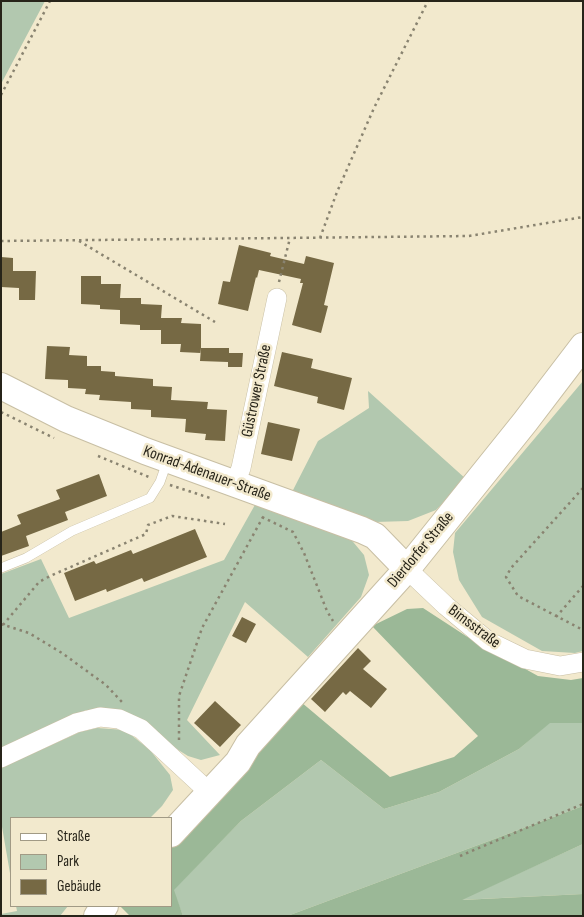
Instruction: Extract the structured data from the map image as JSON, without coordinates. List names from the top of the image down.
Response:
{
  "streets": {
    "main road": ["Konrad-Adenauer-Straße", "Dierdorfer Straße"],
    "street": ["Güstrower Straße", "Bimsstraße"]
  },
  "crossings": [
    ["Güstrower Straße", "Konrad-Adenauer-Straße"],
    ["Konrad-Adenauer-Straße", "Dierdorfer Straße"],
    ["Konrad-Adenauer-Straße", "Bimsstraße"],
    ["Dierdorfer Straße", "Bimsstraße"]
  ],
  "legend": ["Straße", "Park", "Gebäude"]
}
